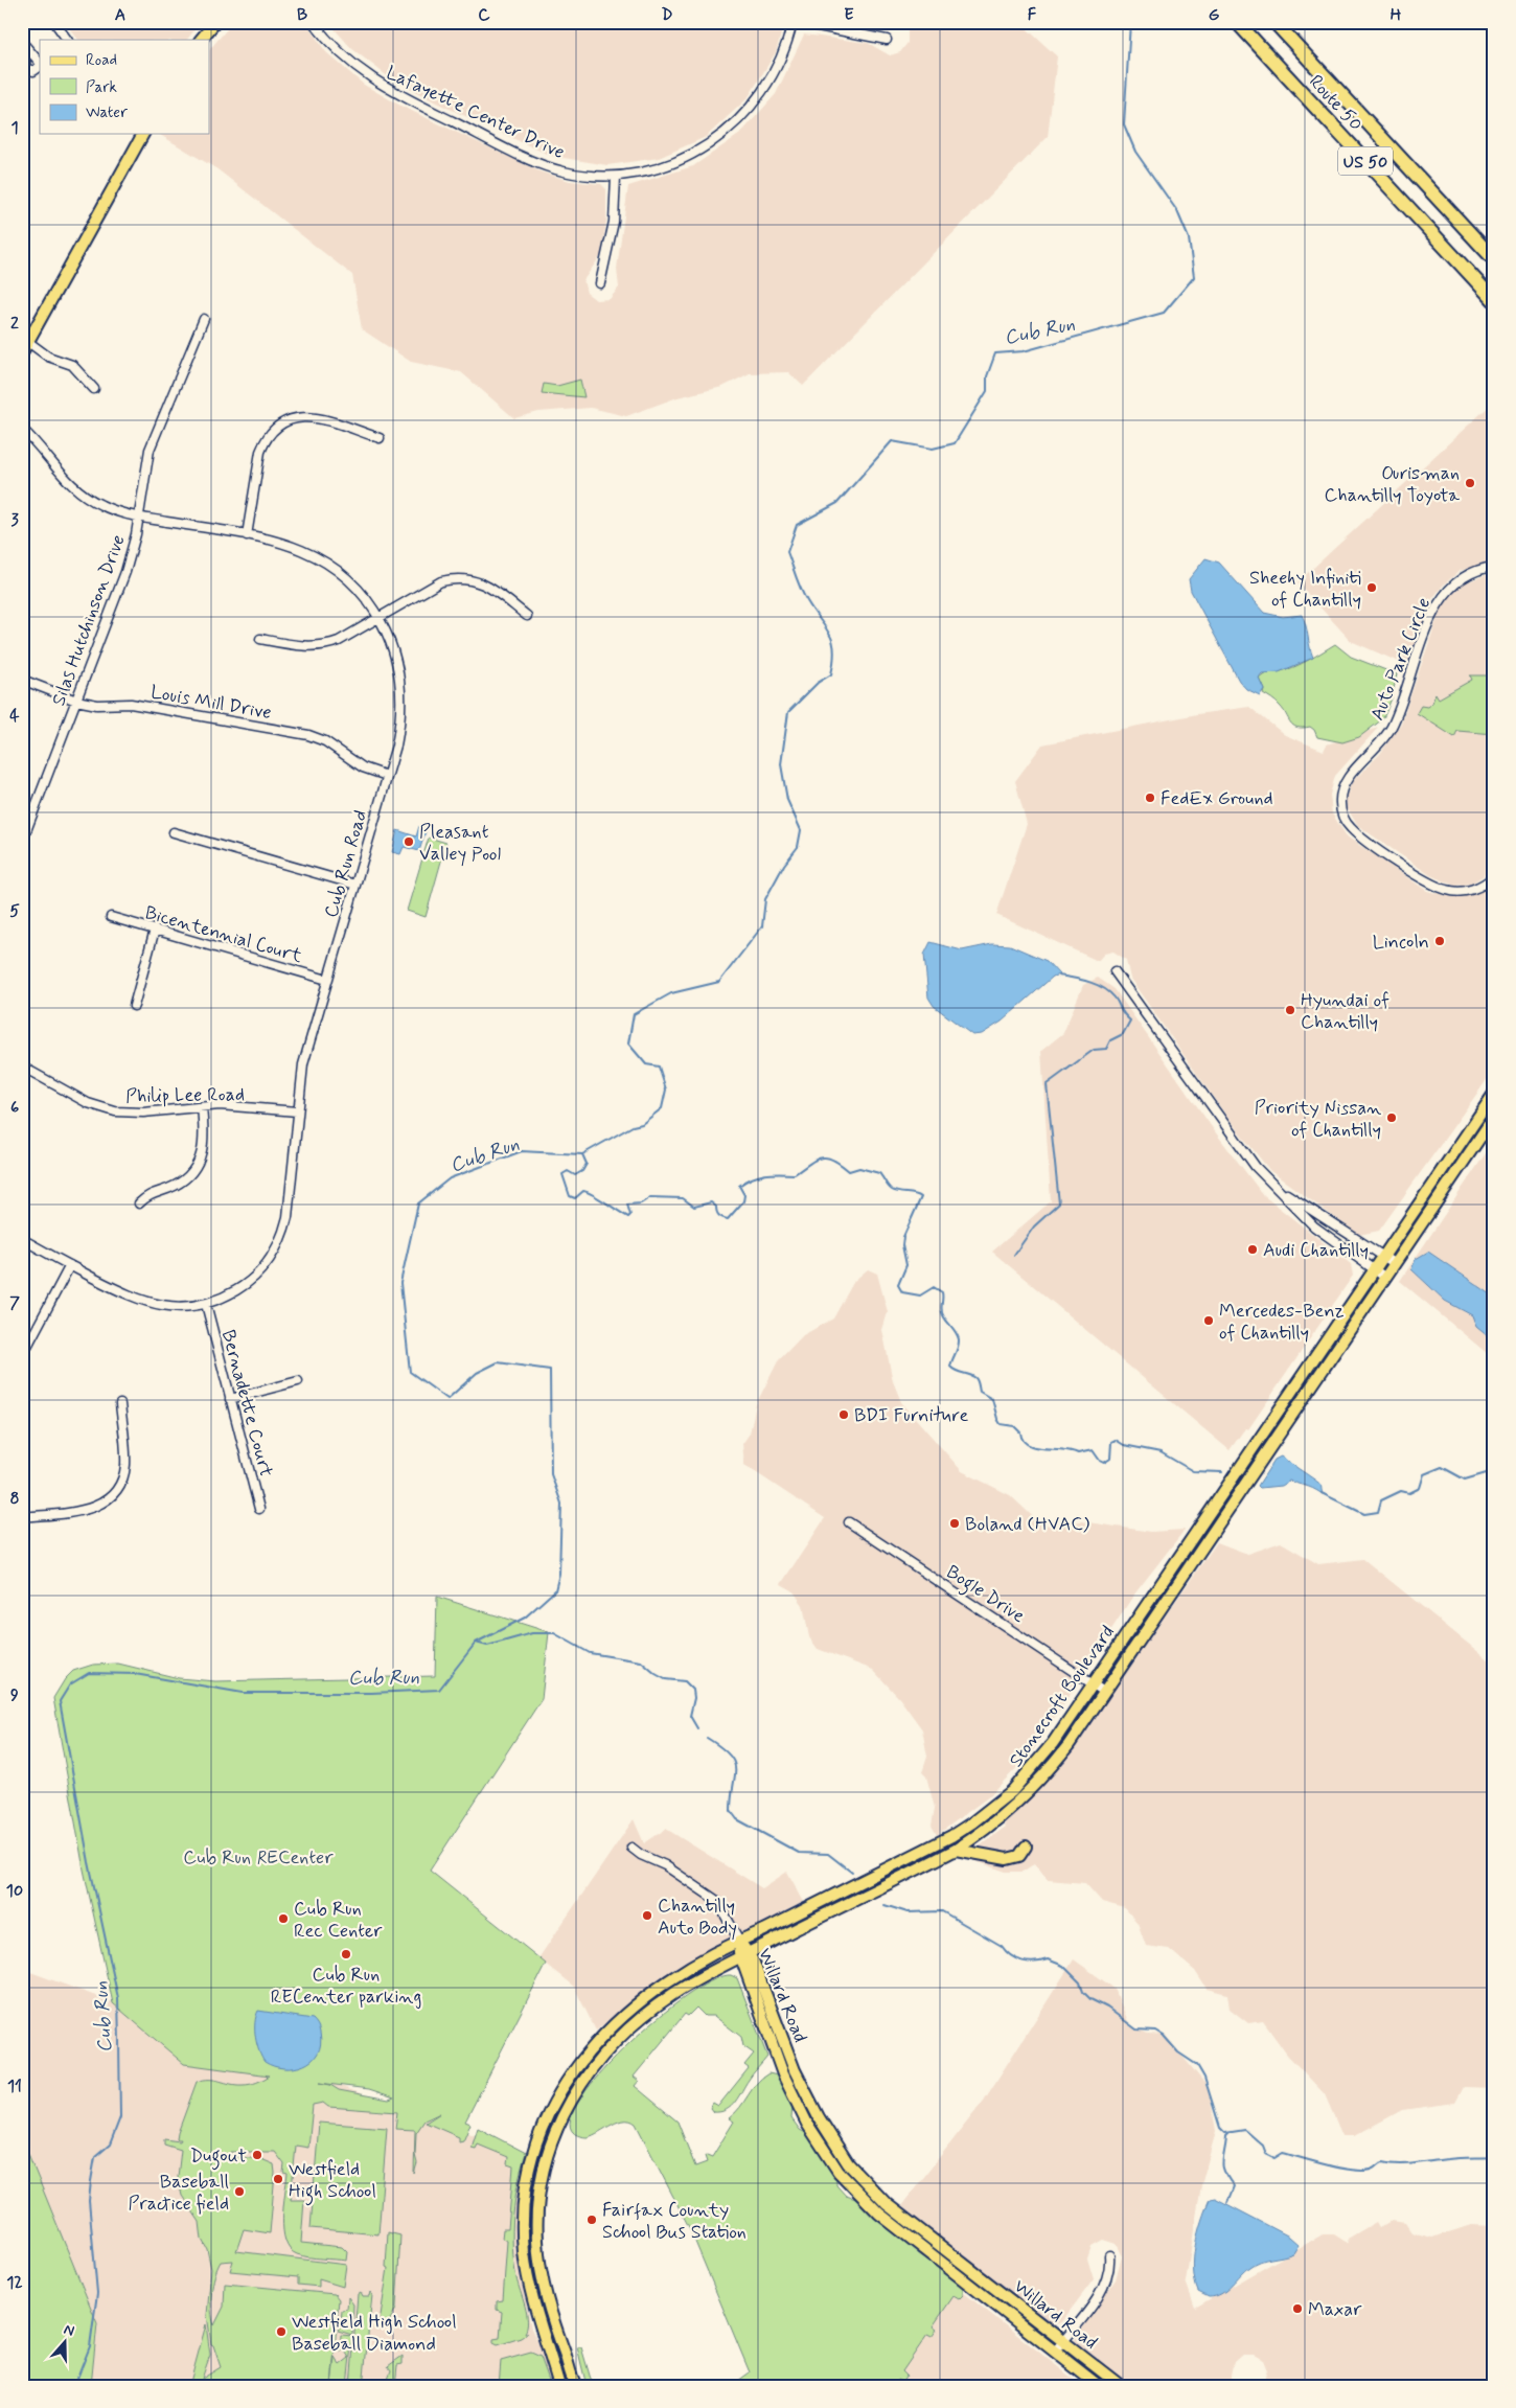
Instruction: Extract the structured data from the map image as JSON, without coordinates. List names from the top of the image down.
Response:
{
  "streets": {
    "highway": ["Route 50", "US 50"],
    "main road": ["Stonecroft Boulevard", "Willard Road"],
    "street": [
      "Lafayette Center Drive",
      "Silas Hutchinson Drive",
      "Auto Park Circle",
      "Louis Mill Drive",
      "Cub Run Road",
      "Bicentennial Court",
      "Philip Lee Road",
      "Bernadette Court",
      "Bogle Drive"
    ]
  },
  "crossings": [
    ["Silas Hutchinson Drive", "Louis Mill Drive"],
    ["Silas Hutchinson Drive", "Cub Run Road"],
    ["Louis Mill Drive", "Cub Run Road"],
    ["Cub Run Road", "Bicentennial Court"],
    ["Cub Run Road", "Philip Lee Road"],
    ["Cub Run Road", "Bernadette Court"],
    ["Bogle Drive", "Stonecroft Boulevard"],
    ["Stonecroft Boulevard", "Willard Road"]
  ],
  "water": ["Cub Run"],
  "parks": ["Cub Run RECenter"],
  "places": [
    "Ourisman Chantilly Toyota",
    "Sheehy Infiniti of Chantilly",
    "FedEx Ground",
    "Pleasant Valley Pool",
    "Lincoln",
    "Hyundai of Chantilly",
    "Priority Nissan of Chantilly",
    "Audi Chantilly",
    "Mercedes-Benz of Chantilly",
    "BDI Furniture",
    "Boland (HVAC)",
    "Chantilly Auto Body",
    "Cub Run Rec Center",
    "Cub Run RECenter parking",
    "Dugout",
    "Westfield High School",
    "Baseball Practice field",
    "Fairfax County School Bus Station",
    "Maxar",
    "Westfield High School Baseball Diamond"
  ],
  "legend": ["Road", "Park", "Water"],
  "north": "top",
  "grid": {
    "columns": [
      "A",
      "B",
      "C",
      "D",
      "E",
      "F",
      "G",
      "H"
    ],
    "rows": [
      "1",
      "2",
      "3",
      "4",
      "5",
      "6",
      "7",
      "8",
      "9",
      "10",
      "11",
      "12"
    ]
  }
}
